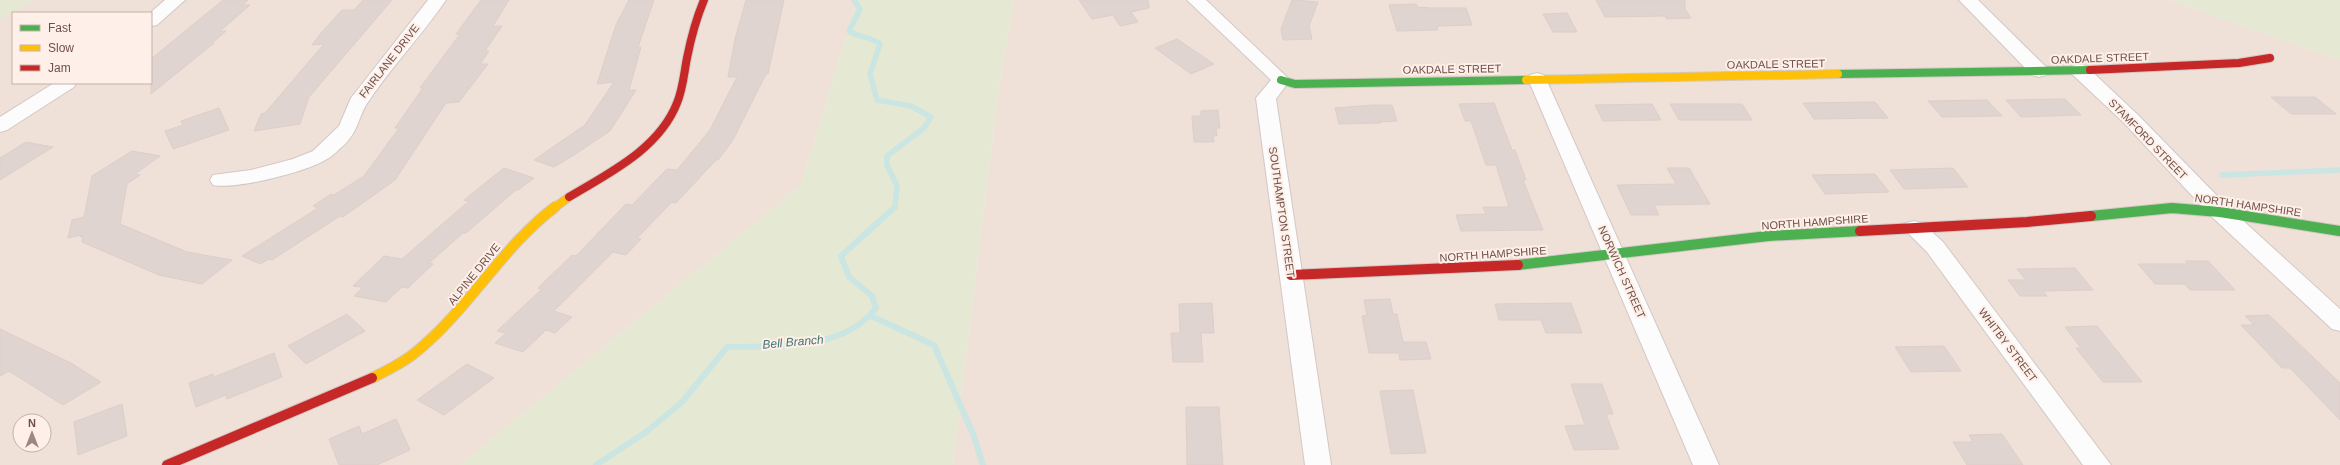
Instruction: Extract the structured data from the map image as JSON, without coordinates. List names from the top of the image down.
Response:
{
  "streets": {
    "street": [
      "OAKDALE STREET",
      "FAIRLANE DRIVE",
      "STAMFORD STREET",
      "NORTH HAMPSHIRE",
      "SOUTHAMPTON STREET",
      "NORWICH STREET",
      "ALPINE DRIVE",
      "WHITBY STREET"
    ]
  },
  "crossings": [
    ["OAKDALE STREET", "STAMFORD STREET"],
    ["OAKDALE STREET", "SOUTHAMPTON STREET"],
    ["OAKDALE STREET", "NORWICH STREET"],
    ["STAMFORD STREET", "NORTH HAMPSHIRE"],
    ["NORTH HAMPSHIRE", "SOUTHAMPTON STREET"],
    ["NORTH HAMPSHIRE", "NORWICH STREET"],
    ["NORTH HAMPSHIRE", "WHITBY STREET"]
  ],
  "water": ["Bell Branch"],
  "legend": ["Fast", "Slow", "Jam"],
  "north": "top"
}
